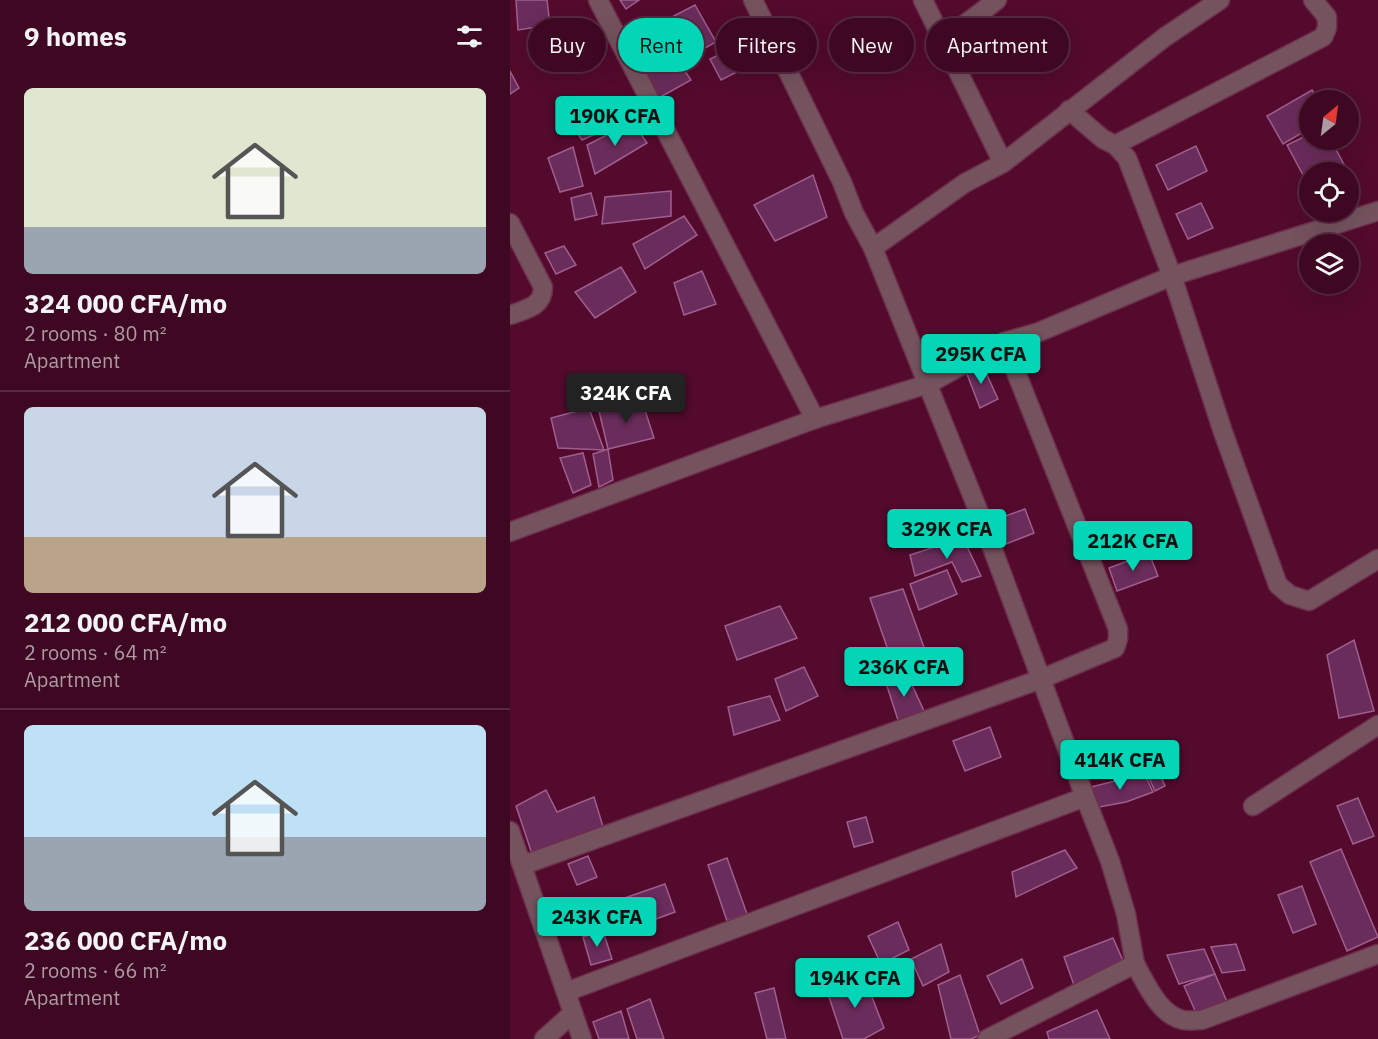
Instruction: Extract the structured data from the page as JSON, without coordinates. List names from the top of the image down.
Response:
{
  "north": "top right",
  "page": {
    "heading": "9 homes",
    "chip": [
      "Buy",
      "Rent",
      "Filters",
      "New",
      "Apartment"
    ],
    "list": [
      {
        "name": "324 000 CFA/mo",
        "note": "2 rooms · 80 m² · Apartment"
      },
      {
        "name": "212 000 CFA/mo",
        "note": "2 rooms · 64 m² · Apartment"
      },
      {
        "name": "236 000 CFA/mo",
        "note": "2 rooms · 66 m² · Apartment"
      }
    ],
    "price": [
      "190K CFA",
      "295K CFA",
      "324K CFA",
      "329K CFA",
      "212K CFA",
      "236K CFA",
      "414K CFA",
      "243K CFA",
      "194K CFA"
    ]
  }
}
